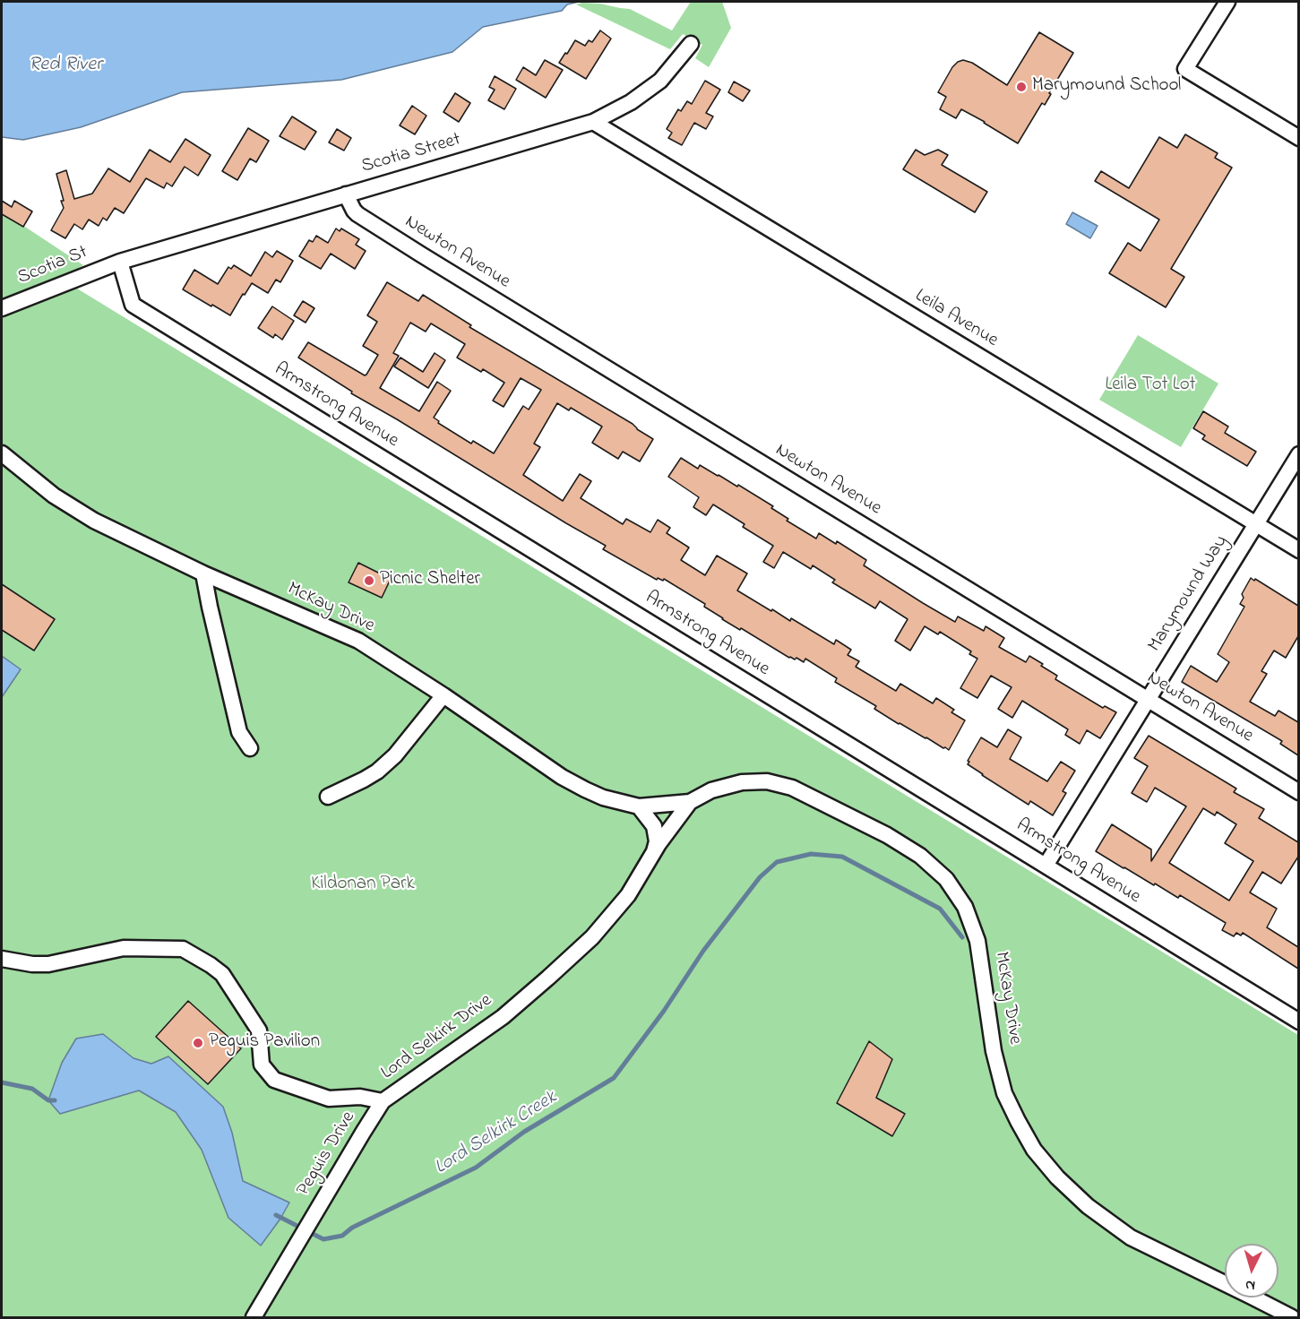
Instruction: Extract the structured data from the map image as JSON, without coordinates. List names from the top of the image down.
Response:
{
  "streets": {
    "street": [
      "Scotia Street",
      "Newton Avenue",
      "Scotia St",
      "Leila Avenue",
      "Armstrong Avenue",
      "Marymound Way",
      "McKay Drive",
      "Lord Selkirk Drive",
      "Peguis Drive"
    ]
  },
  "crossings": [
    ["Scotia Street", "Newton Avenue"],
    ["Scotia Street", "Scotia St"],
    ["Scotia Street", "Leila Avenue"],
    ["Scotia Street", "Armstrong Avenue"],
    ["Newton Avenue", "Marymound Way"],
    ["Scotia St", "Armstrong Avenue"],
    ["Leila Avenue", "Marymound Way"],
    ["Armstrong Avenue", "Marymound Way"],
    ["McKay Drive", "Lord Selkirk Drive"],
    ["Lord Selkirk Drive", "Peguis Drive"]
  ],
  "water": ["Red River", "Lord Selkirk Creek"],
  "parks": ["Leila Tot Lot", "Kildonan Park"],
  "places": ["Marymound School", "Picnic Shelter", "Peguis Pavilion"],
  "north": "bottom"
}
